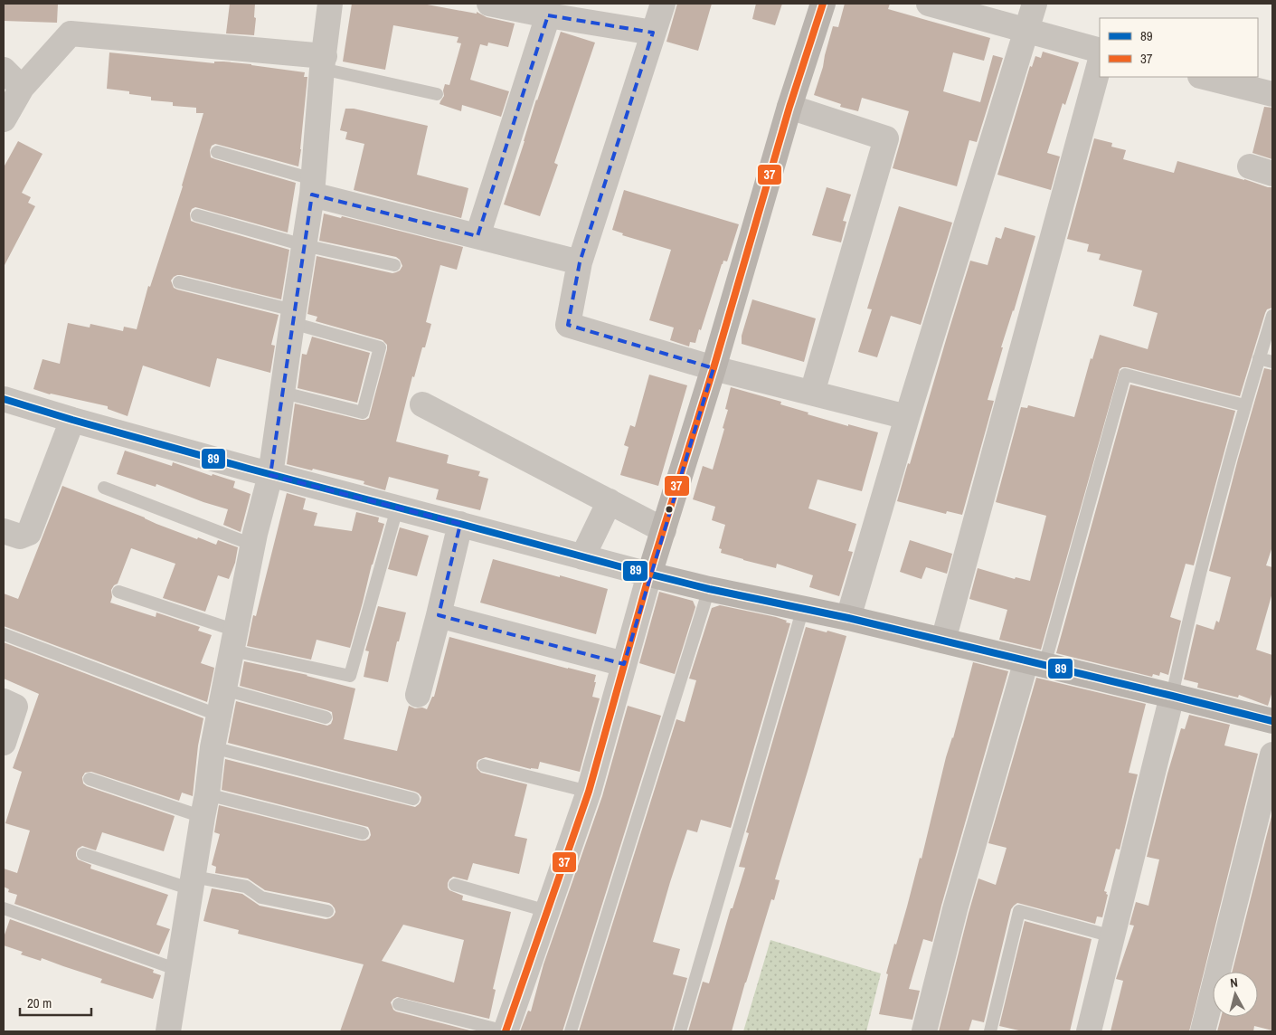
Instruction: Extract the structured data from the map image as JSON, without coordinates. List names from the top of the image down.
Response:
{
  "lines": ["transit line 37", "transit line 89"],
  "legend": ["89", "37"],
  "scale_bar": "20 m",
  "north": "top"
}
